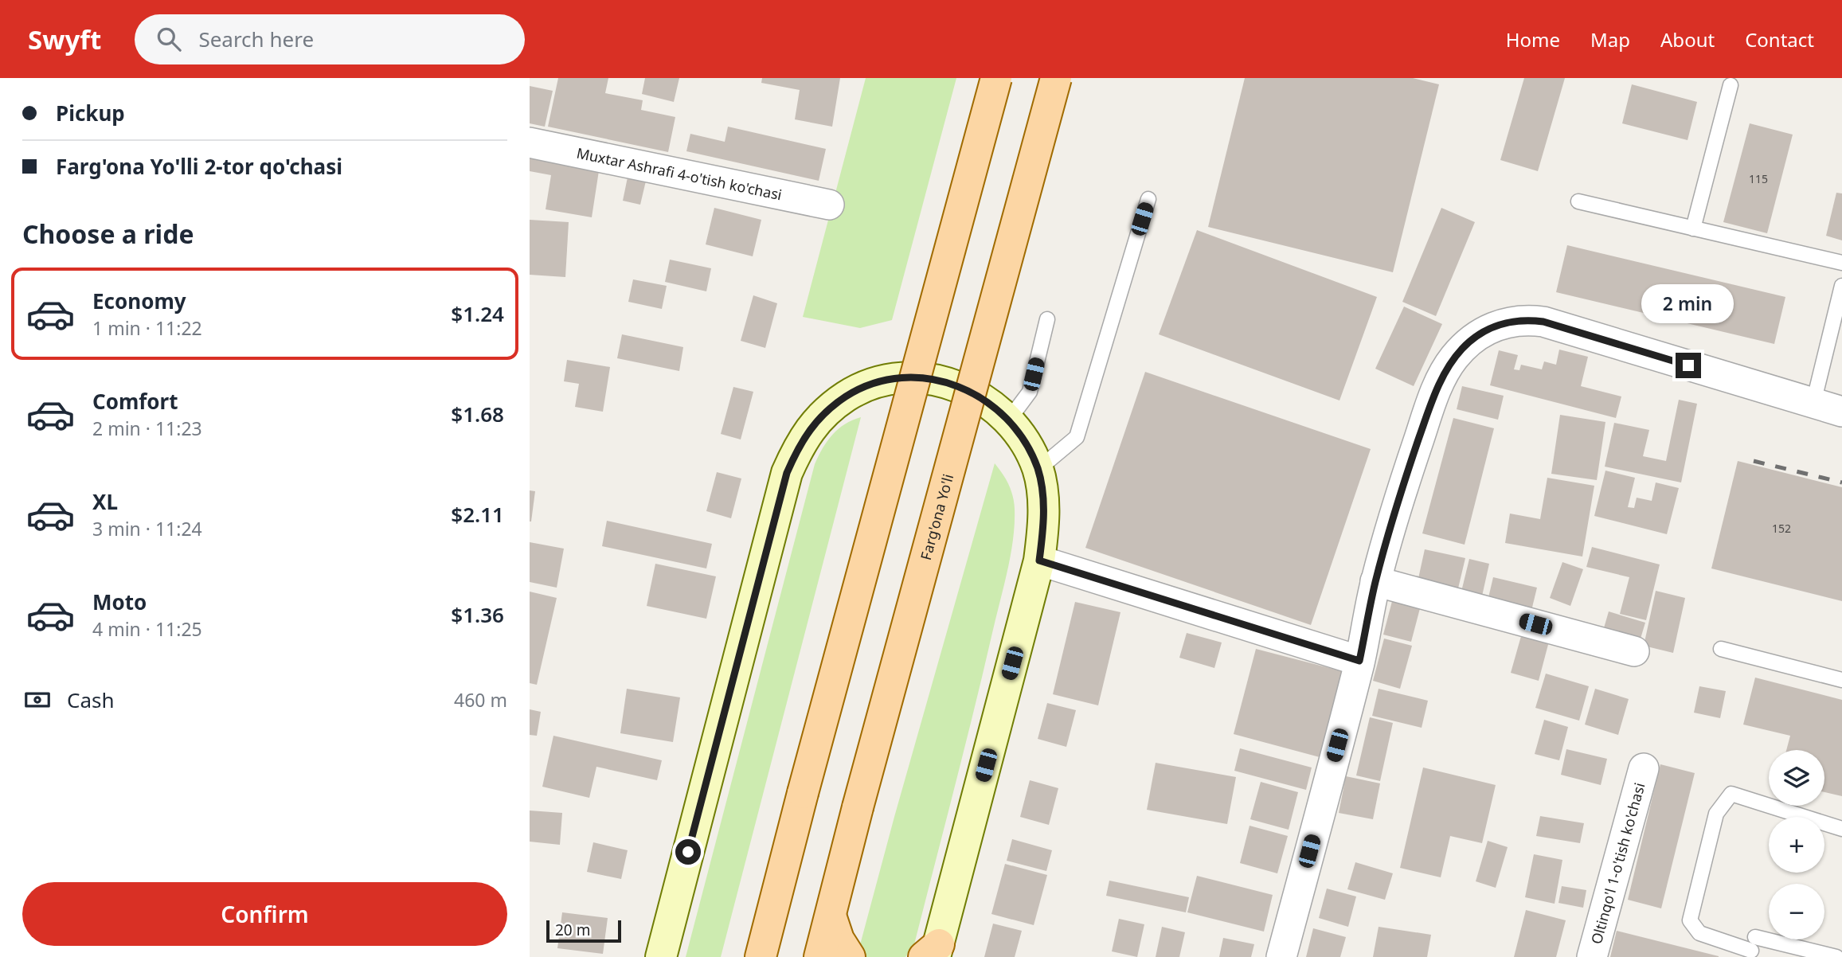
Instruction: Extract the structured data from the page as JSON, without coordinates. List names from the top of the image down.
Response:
{
  "streets": {
    "main road": ["Farg'ona Yo'li"],
    "street": ["Muxtar Ashrafi 4-o'tish ko'chasi", "Oltinqo'l 1-o'tish ko'chasi"]
  },
  "house_numbers": ["115", "152"],
  "scale_bar": "20 m",
  "page": {
    "header": "Swyft",
    "search": "Search here",
    "nav": [
      "Home",
      "Map",
      "About",
      "Contact"
    ],
    "banner": ["Pickup", "Farg'ona Yo'lli 2-tor qo'chasi"],
    "heading": "Choose a ride",
    "list": [
      {
        "name": "Economy",
        "note": "1 min · 11:22",
        "value": "$1.24"
      },
      {
        "name": "Comfort",
        "note": "2 min · 11:23",
        "value": "$1.68"
      },
      {
        "name": "XL",
        "note": "3 min · 11:24",
        "value": "$2.11"
      },
      {
        "name": "Moto",
        "note": "4 min · 11:25",
        "value": "$1.36"
      }
    ],
    "bubble": "2 min",
    "pay": ["Cash", "460 m"],
    "map_buttons": ["+", "−"],
    "buttons": "Confirm",
    "scale": "20 m"
  }
}
